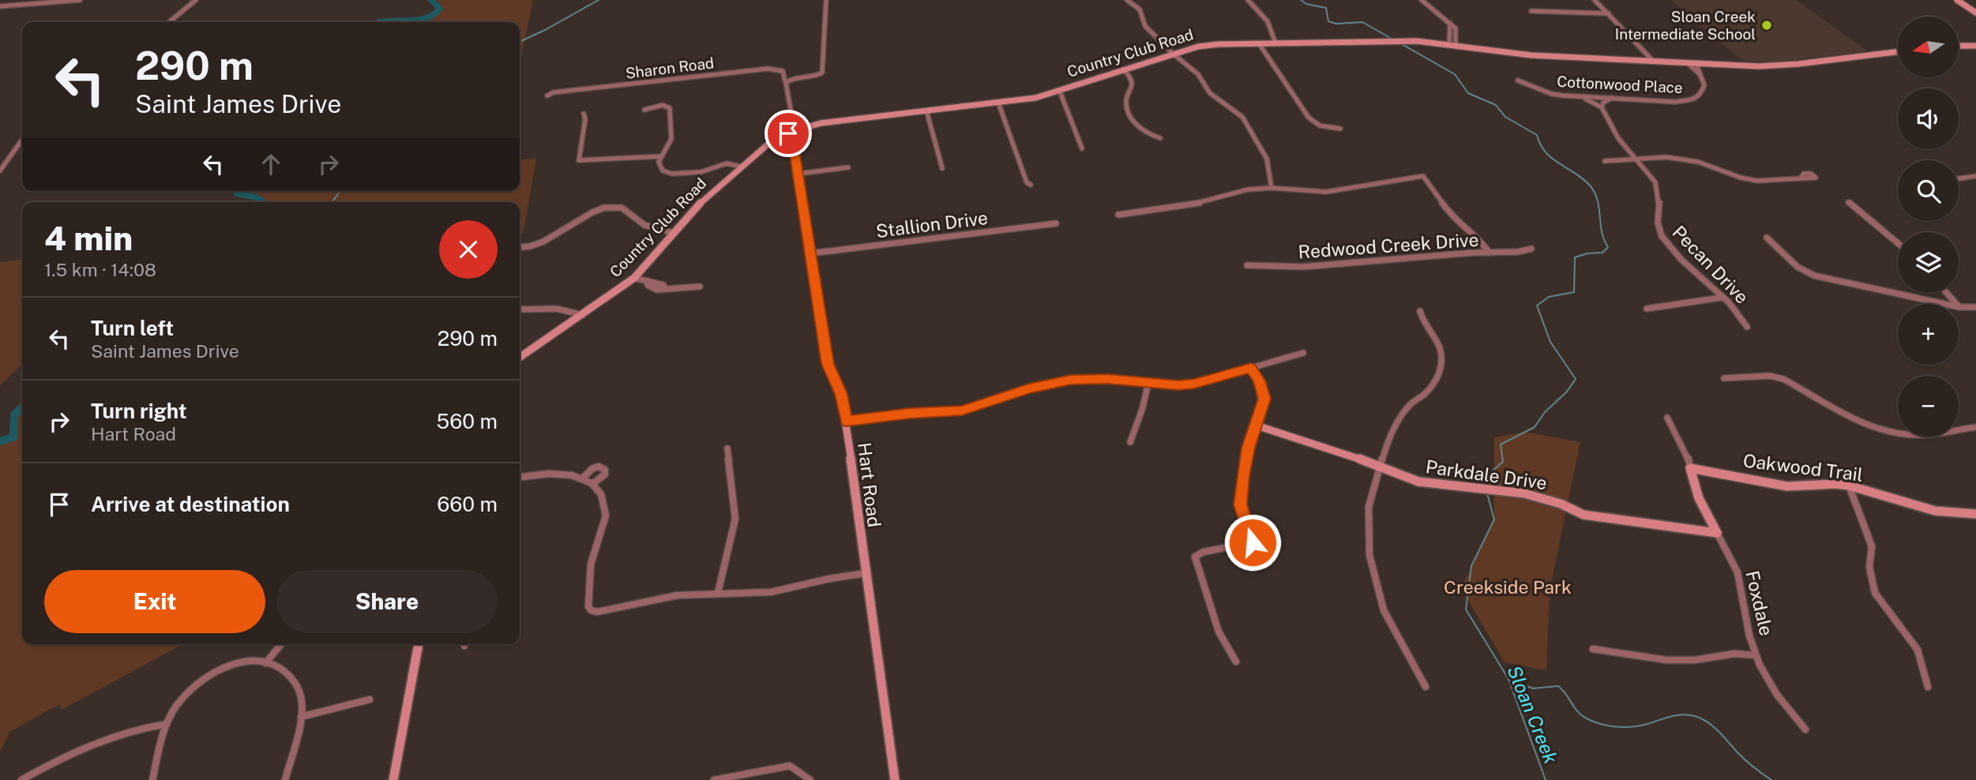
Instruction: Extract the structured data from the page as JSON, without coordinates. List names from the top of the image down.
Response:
{
  "streets": {
    "main road": [
      "Country Club Road",
      "Oakwood Trail",
      "Parkdale Drive",
      "Hart Road",
      "Foxdale"
    ],
    "street": [
      "Sharon Road",
      "Cottonwood Place",
      "Stallion Drive",
      "Redwood Creek Drive",
      "Pecan Drive"
    ]
  },
  "crossings": [
    ["Country Club Road", "Cottonwood Place"],
    ["Country Club Road", "Hart Road"],
    ["Stallion Drive", "Hart Road"],
    ["Oakwood Trail", "Foxdale"],
    ["Parkdale Drive", "Foxdale"]
  ],
  "water": ["Sloan Creek"],
  "parks": ["Creekside Park"],
  "places": ["Sloan Creek Intermediate School"],
  "north": "left",
  "page": {
    "map_buttons": ["+", "−"],
    "turn": ["290 m", "Saint James Drive"],
    "heading": ["4 min", "1.5 km · 14:08"],
    "list": [
      {
        "name": "Turn left",
        "note": "Saint James Drive",
        "value": "290 m"
      },
      {
        "name": "Turn right",
        "note": "Hart Road",
        "value": "560 m"
      },
      {
        "name": "Arrive at destination",
        "value": "660 m"
      }
    ],
    "buttons": ["Exit", "Share"]
  }
}
